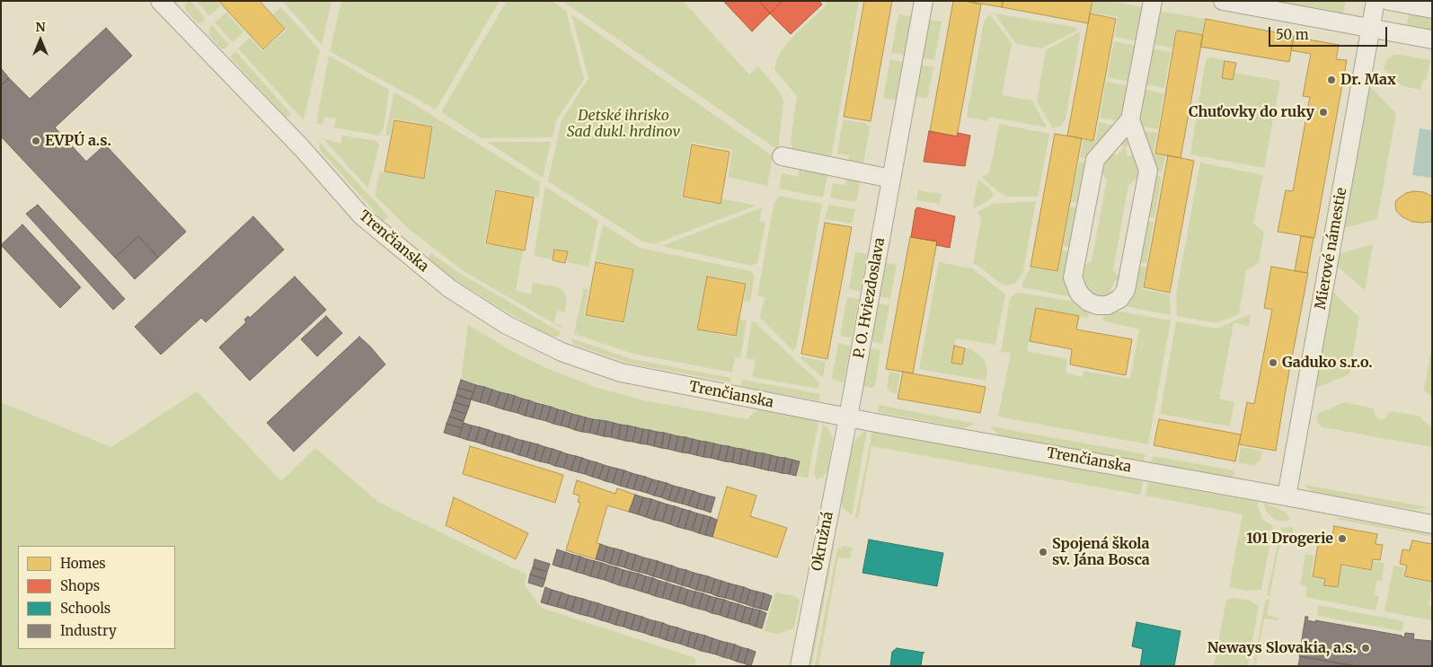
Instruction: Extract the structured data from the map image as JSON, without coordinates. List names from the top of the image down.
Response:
{
  "streets": {
    "street": [
      "Trenčianska",
      "Mierové námestie",
      "P. O. Hviezdoslava",
      "Okružná"
    ]
  },
  "crossings": [
    ["Trenčianska", "Mierové námestie"],
    ["Trenčianska", "P. O. Hviezdoslava"],
    ["Trenčianska", "Okružná"],
    ["P. O. Hviezdoslava", "Okružná"]
  ],
  "parks": ["Detské ihrisko Sad dukl. hrdinov"],
  "places": [
    "Dr. Max",
    "Chuťovky do ruky",
    "EVPÚ a.s.",
    "Gaduko s.r.o.",
    "101 Drogerie",
    "Spojená škola sv. Jána Bosca",
    "Neways Slovakia, a.s."
  ],
  "legend": [
    "Homes",
    "Shops",
    "Schools",
    "Industry"
  ],
  "scale_bar": "50 m",
  "north": "top"
}
